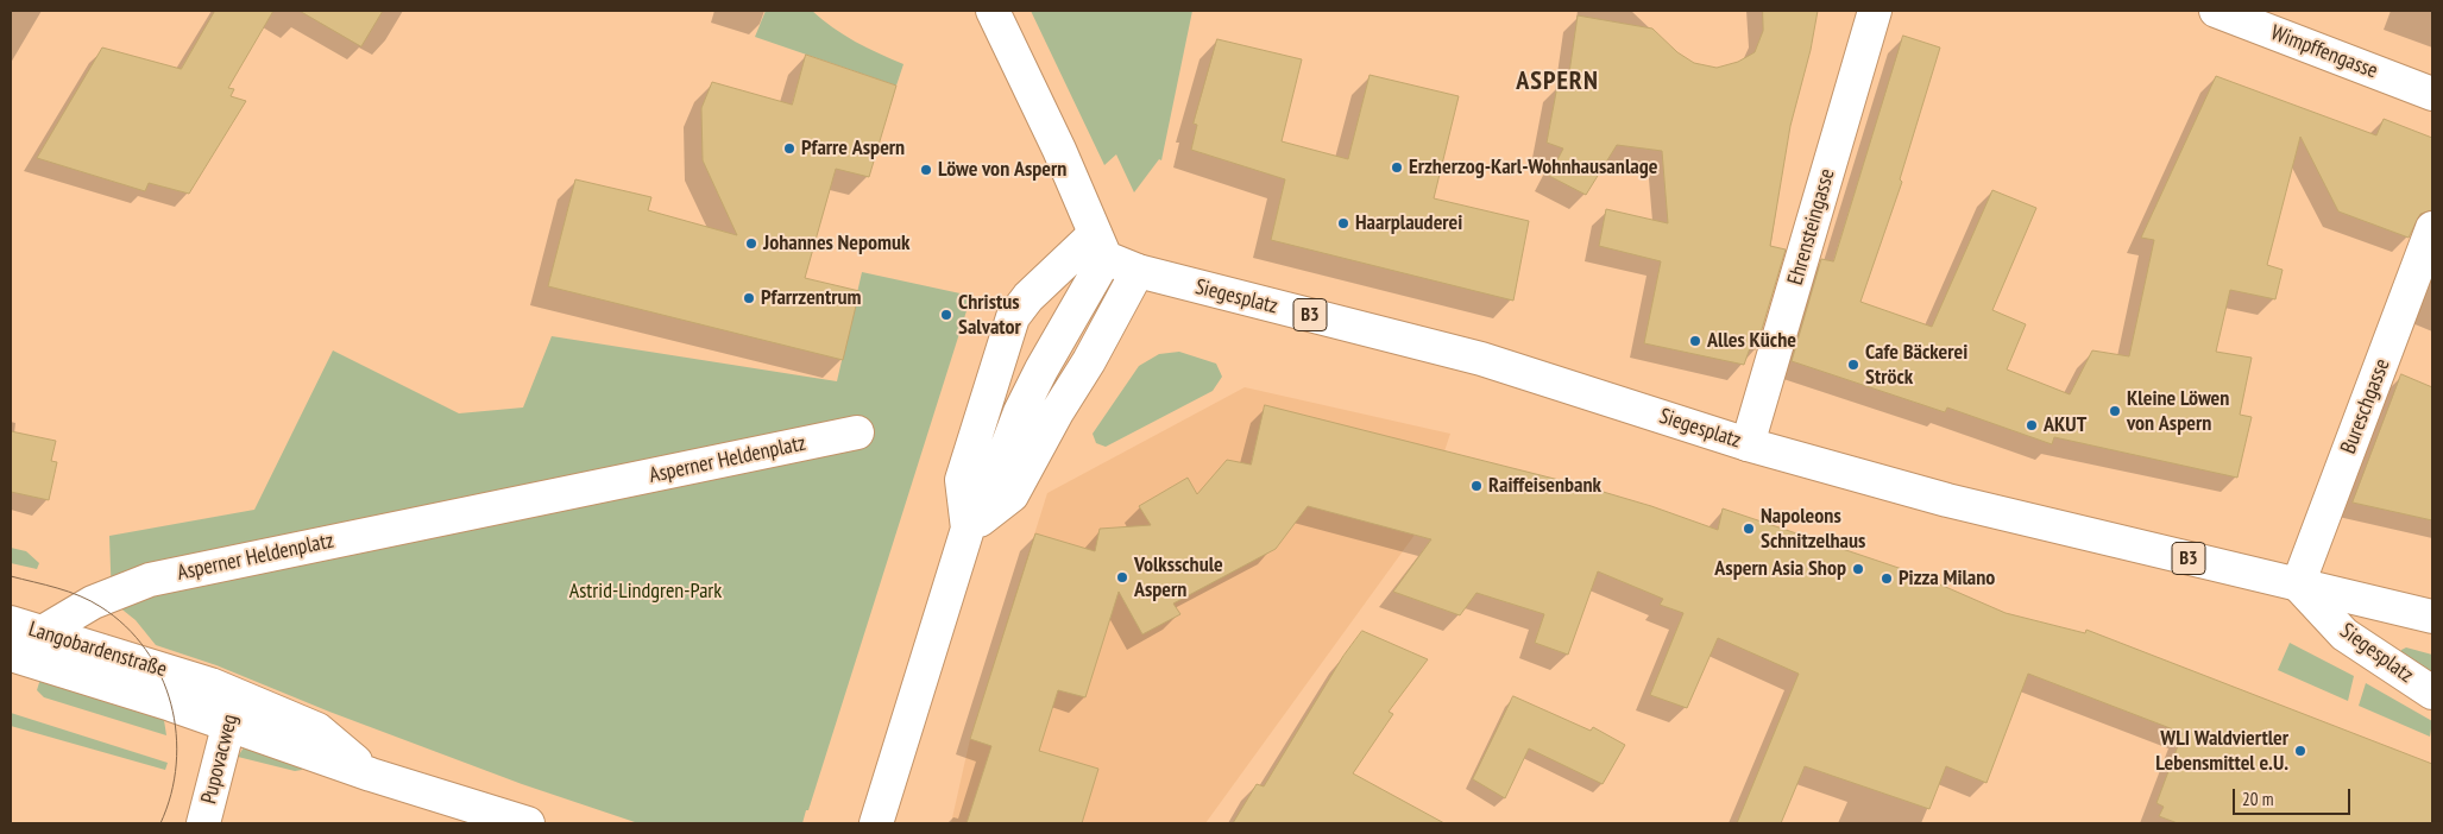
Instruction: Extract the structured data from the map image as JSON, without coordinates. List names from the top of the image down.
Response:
{
  "streets": {
    "street": [
      "Wimpffengasse",
      "Ehrensteingasse",
      "Siegesplatz",
      "B3",
      "Bureschgasse",
      "Asperner Heldenplatz",
      "Langobardenstraße",
      "Pupovacweg"
    ]
  },
  "crossings": [
    ["Ehrensteingasse", "Siegesplatz"],
    ["Siegesplatz", "Bureschgasse"],
    ["Asperner Heldenplatz", "Langobardenstraße"],
    ["Langobardenstraße", "Pupovacweg"]
  ],
  "districts": ["ASPERN"],
  "parks": ["Astrid-Lindgren-Park"],
  "places": [
    "Pfarre Aspern",
    "Erzherzog-Karl-Wohnhausanlage",
    "Löwe von Aspern",
    "Haarplauderei",
    "Johannes Nepomuk",
    "Pfarrzentrum",
    "Christus Salvator",
    "Alles Küche",
    "Cafe Bäckerei Ströck",
    "Kleine Löwen von Aspern",
    "AKUT",
    "Raiffeisenbank",
    "Napoleons Schnitzelhaus",
    "Aspern Asia Shop",
    "Volksschule Aspern",
    "Pizza Milano",
    "WLI Waldviertler Lebensmittel e.U."
  ],
  "scale_bar": "20 m"
}
